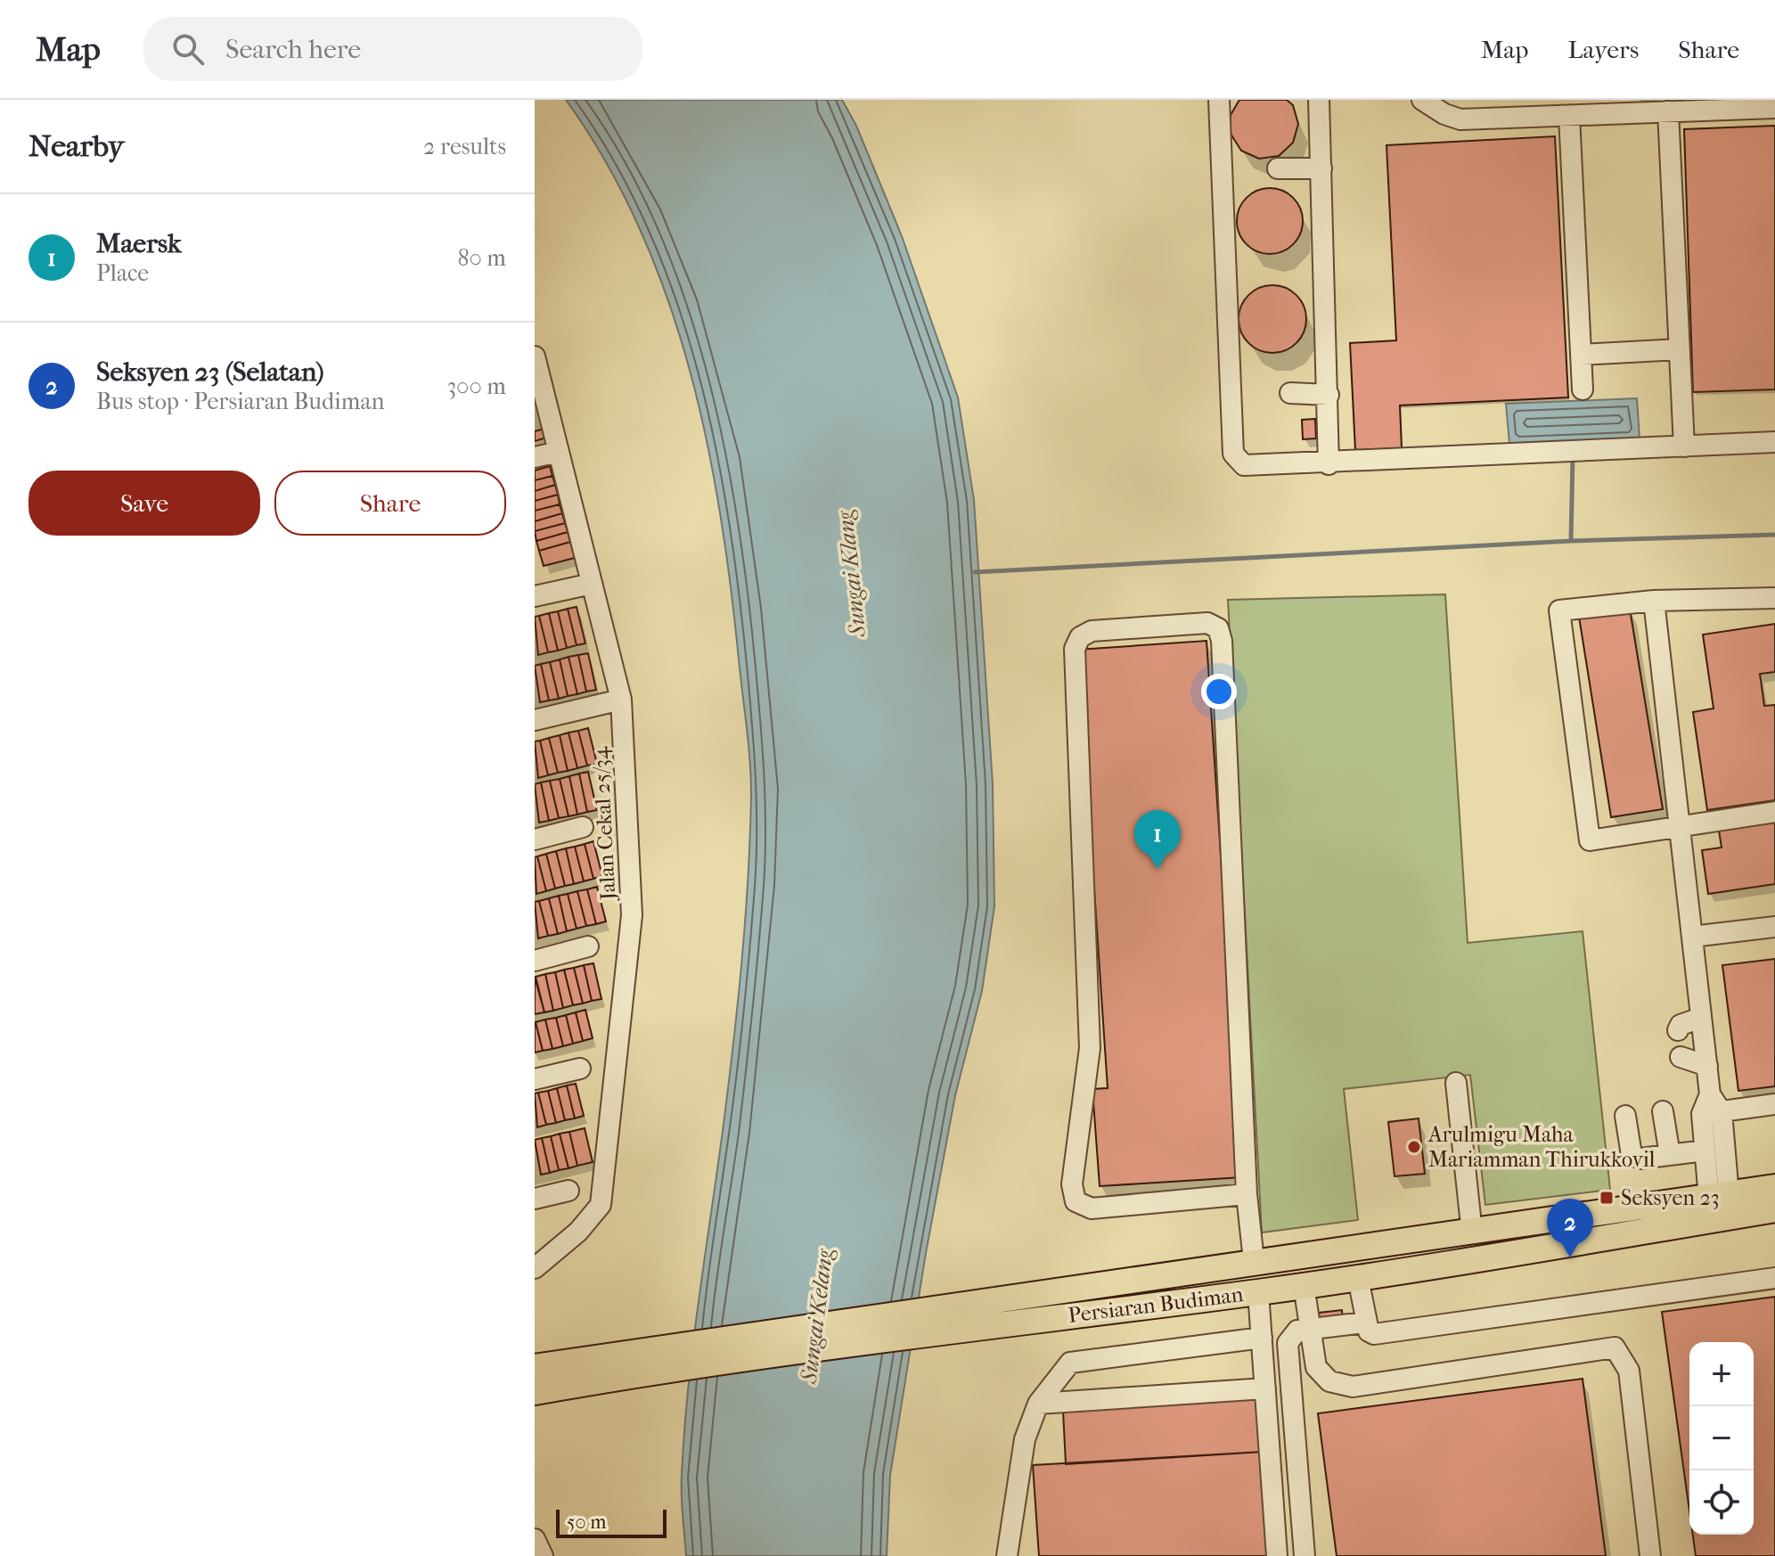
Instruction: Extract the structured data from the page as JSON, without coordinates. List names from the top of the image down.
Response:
{
  "streets": {
    "main road": ["Persiaran Budiman"],
    "street": ["Jalan Cekal 25/34"]
  },
  "water": ["Sungai Klang", "Sungai Kelang"],
  "places": {
    "other": ["Arulmigu Maha Mariamman Thirukkovil"],
    "transit": ["Seksyen 23"]
  },
  "scale_bar": "50 m",
  "page": {
    "header": "Map",
    "search": "Search here",
    "nav": ["Map", "Layers", "Share"],
    "heading": ["Nearby", "2 results"],
    "list": [
      {
        "mark": "1",
        "name": "Maersk",
        "note": "Place",
        "value": "80 m"
      },
      {
        "mark": "2",
        "name": "Seksyen 23 (Selatan)",
        "note": "Bus stop · Persiaran Budiman",
        "value": "300 m"
      }
    ],
    "buttons": ["Save", "Share"],
    "pins": ["1", "2"],
    "map_buttons": ["+", "−"],
    "scale": "50 m"
  }
}
